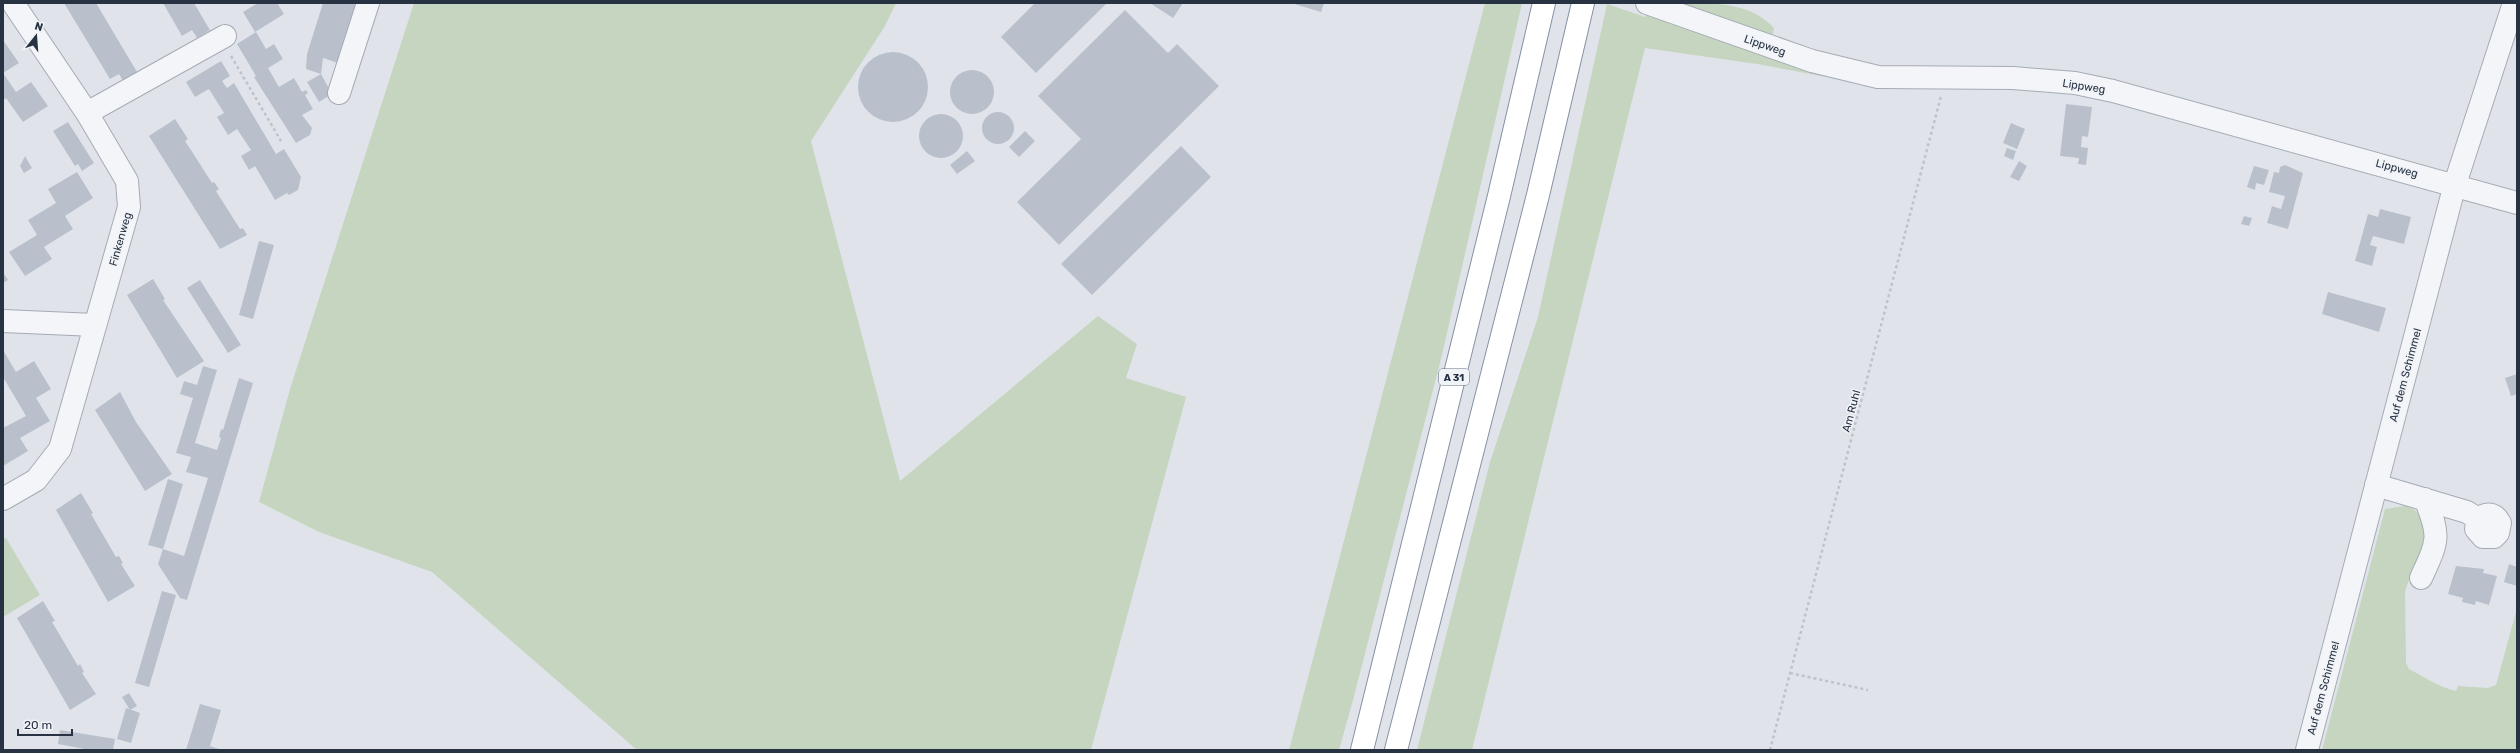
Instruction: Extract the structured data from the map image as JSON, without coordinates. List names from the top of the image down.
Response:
{
  "streets": {
    "highway": ["A 31"],
    "street": ["Lippweg", "Finkenweg", "Auf dem Schimmel"],
    "path": ["Am Ruhl"]
  },
  "crossings": [
    ["Lippweg", "Auf dem Schimmel"],
    ["Lippweg", "Am Ruhl"]
  ],
  "scale_bar": "20 m",
  "north": "top"
}
